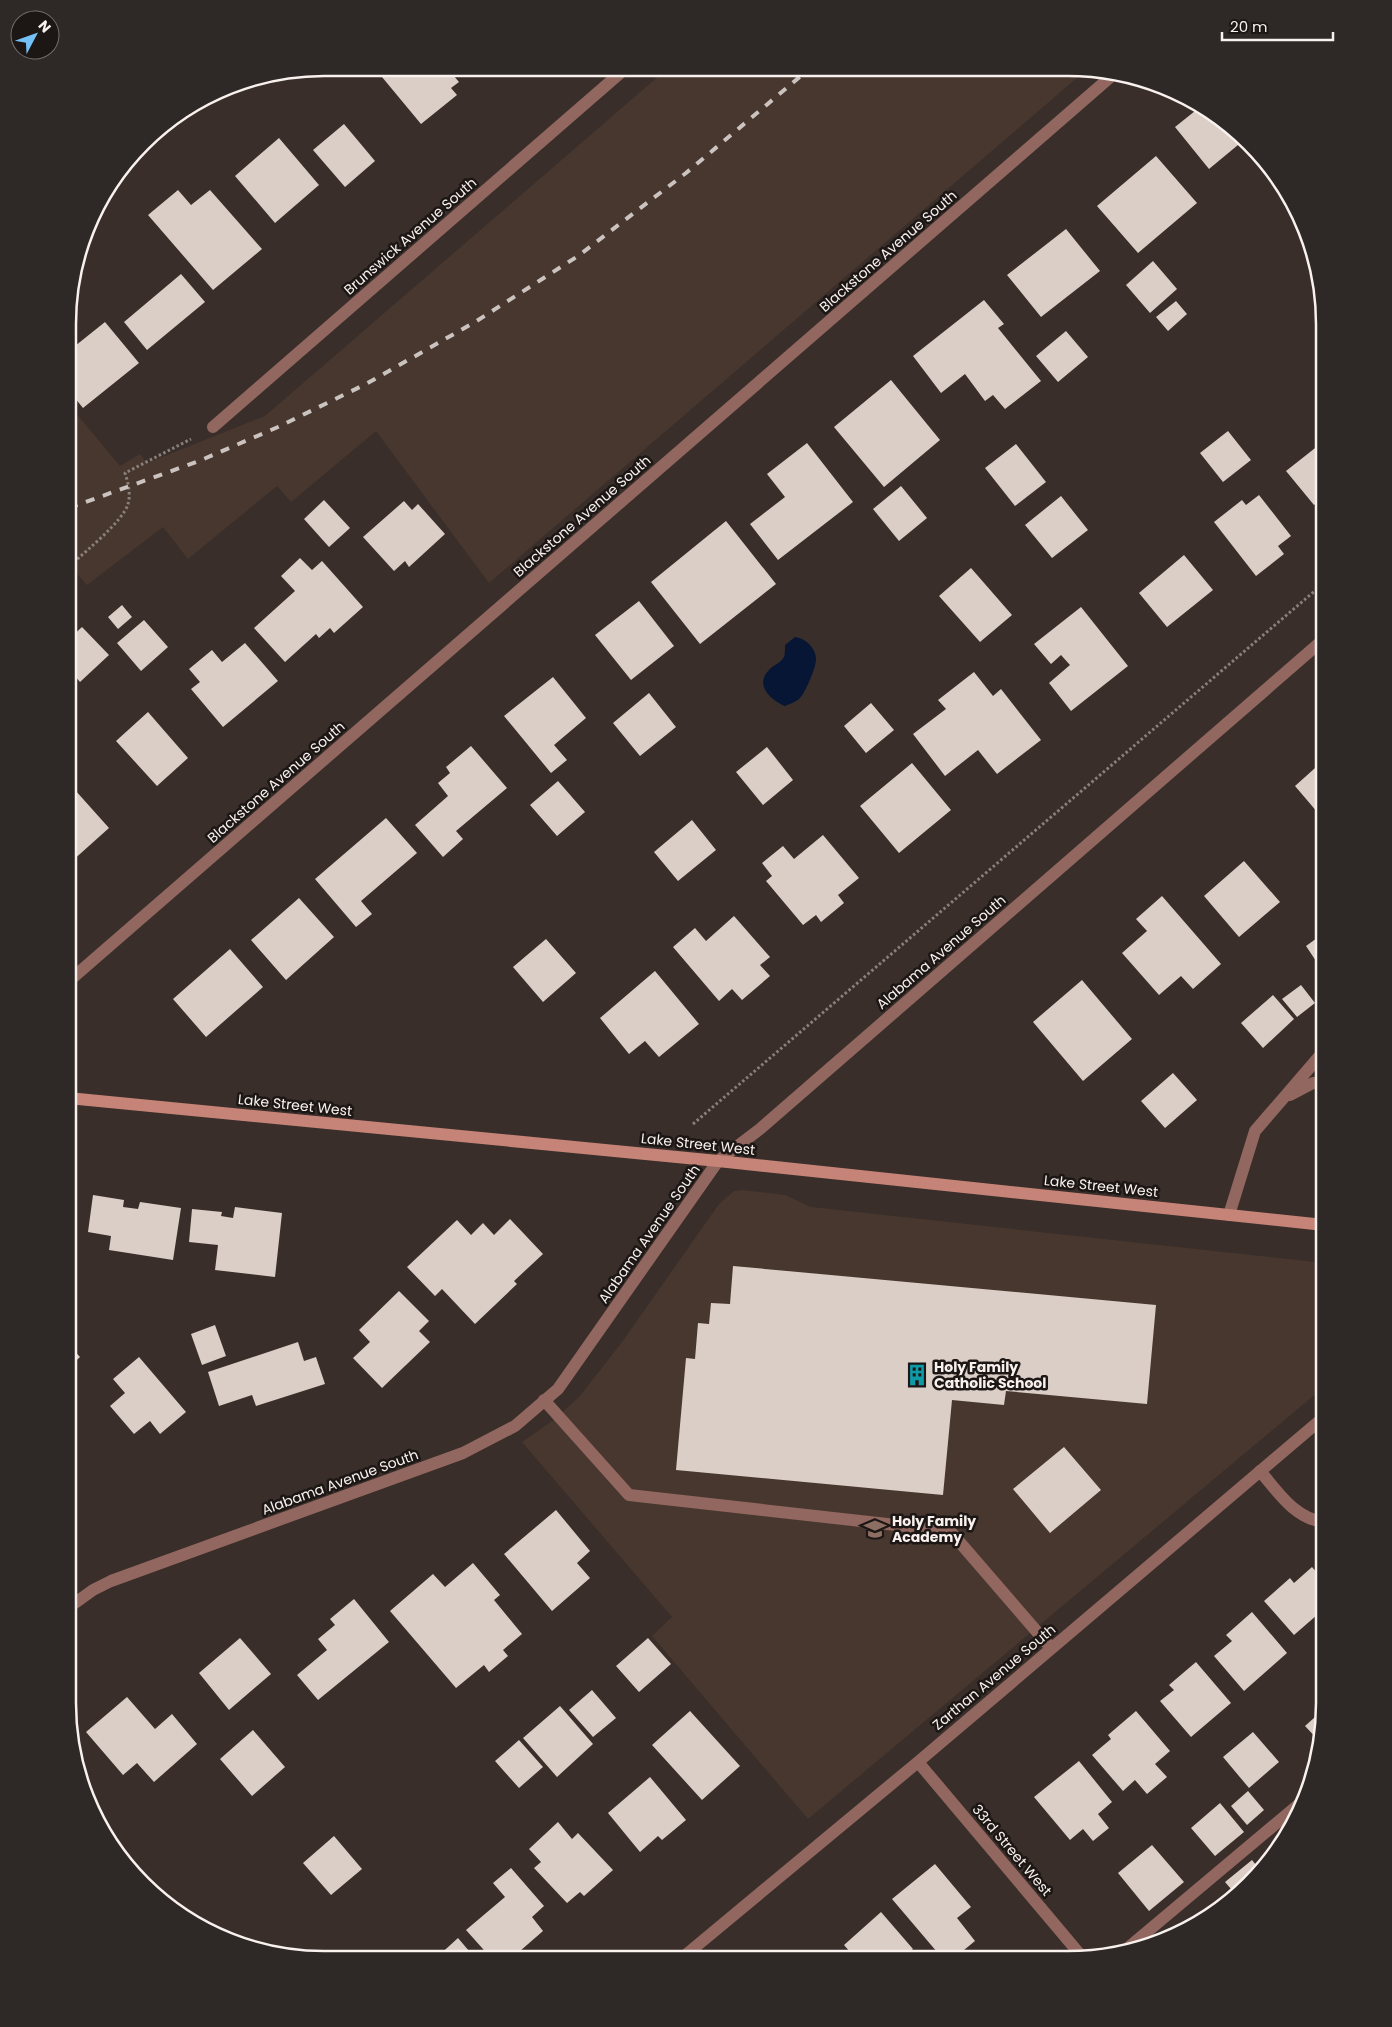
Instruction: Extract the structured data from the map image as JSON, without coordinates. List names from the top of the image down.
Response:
{
  "streets": {
    "street": [
      "Brunswick Avenue South",
      "Blackstone Avenue South",
      "Alabama Avenue South",
      "Lake Street West",
      "Zarthan Avenue South",
      "33rd Street West"
    ]
  },
  "crossings": [
    ["Alabama Avenue South", "Lake Street West"],
    ["Zarthan Avenue South", "33rd Street West"]
  ],
  "places": {
    "building": ["Holy Family Catholic School"],
    "school or university": ["Holy Family Academy"]
  },
  "scale_bar": "20 m",
  "north": "top right"
}
